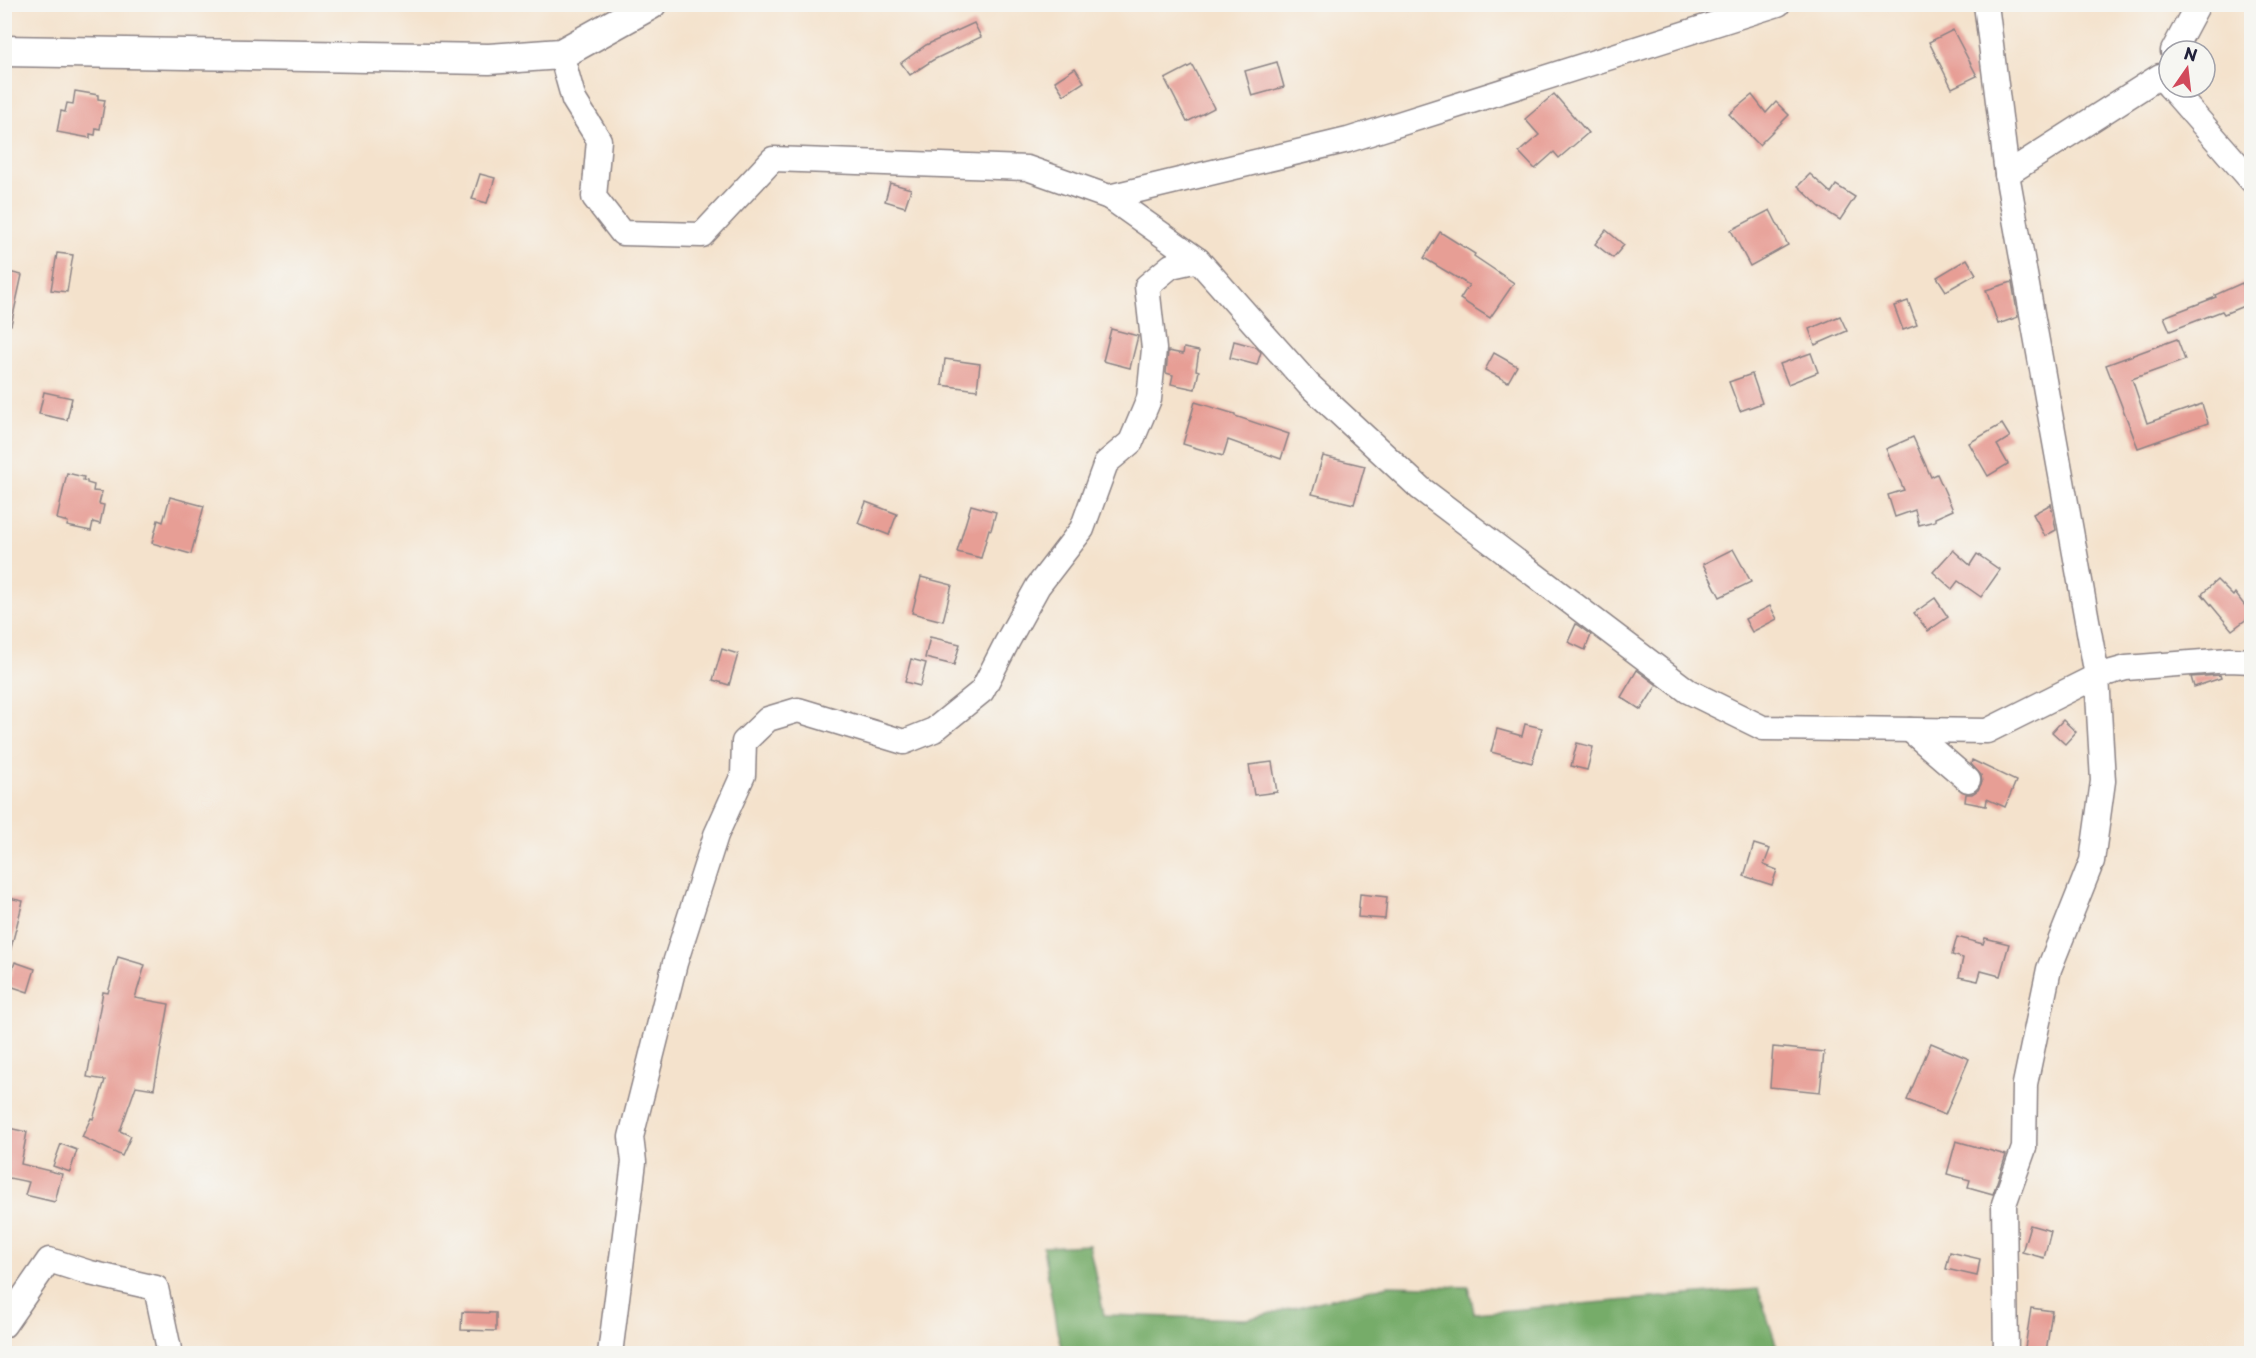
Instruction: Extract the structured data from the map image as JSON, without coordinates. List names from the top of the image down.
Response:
{
  "north": "top"
}
